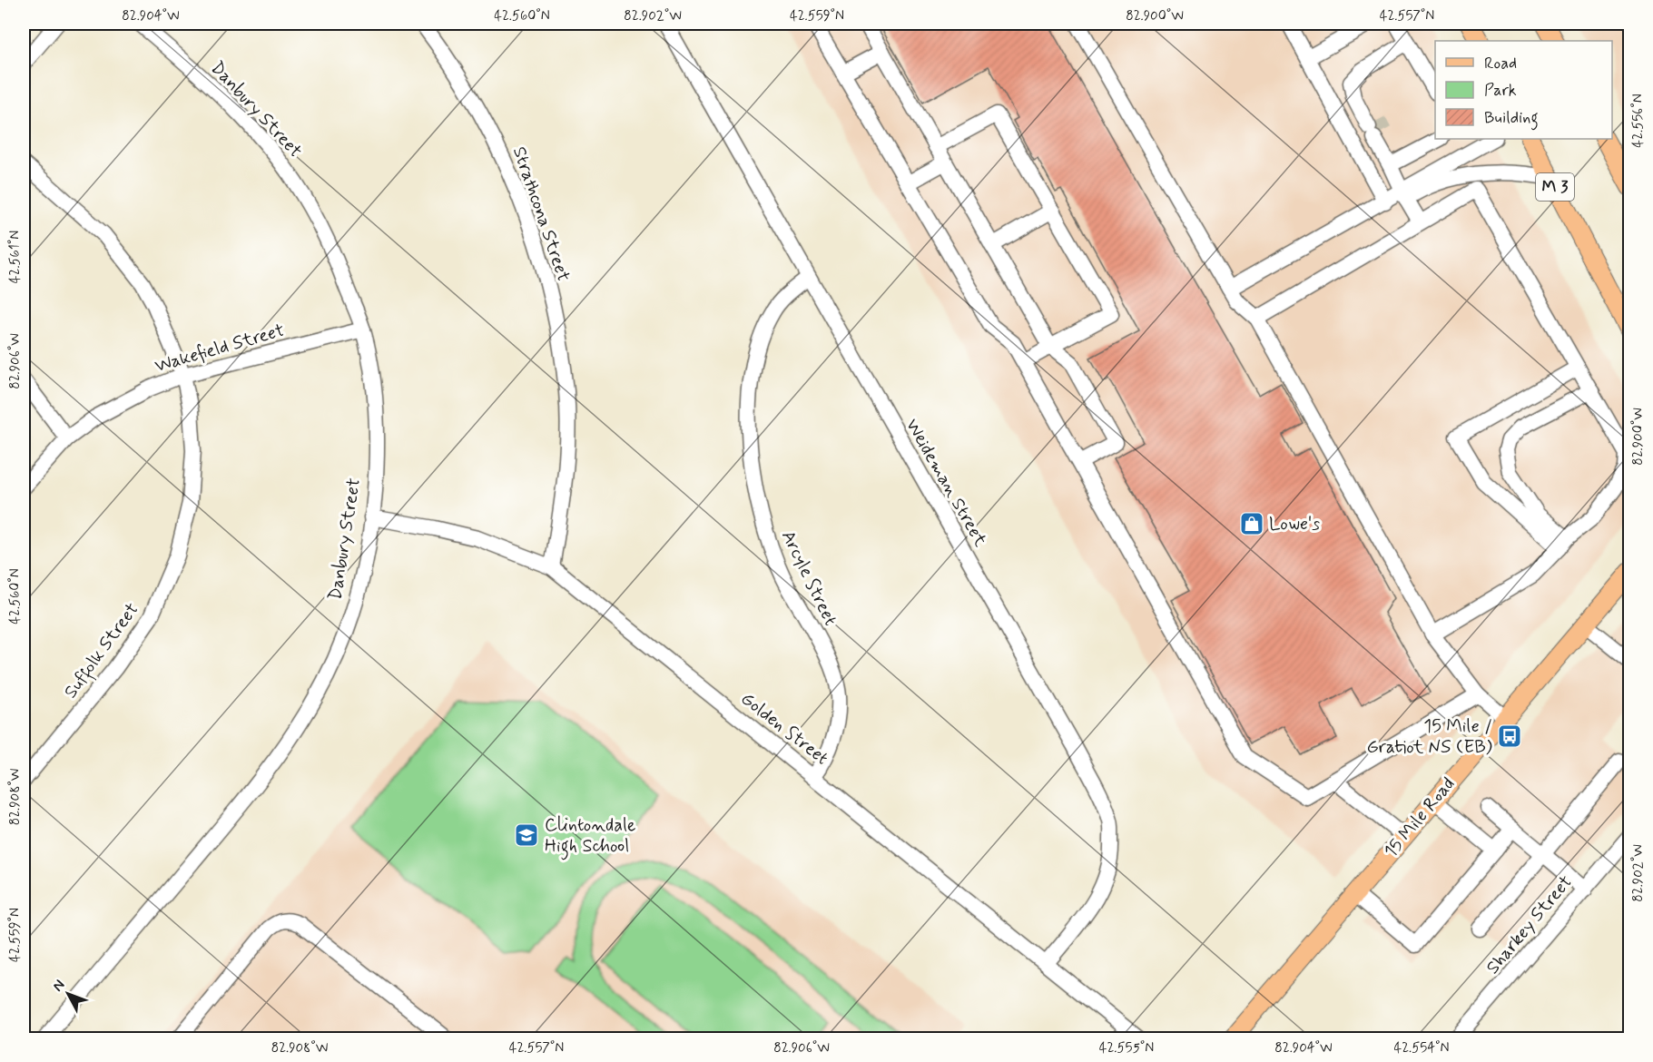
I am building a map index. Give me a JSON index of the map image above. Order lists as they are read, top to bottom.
{
  "streets": {
    "main road": ["M 3", "15 Mile Road"],
    "street": [
      "Danbury Street",
      "Strathcona Street",
      "Wakefield Street",
      "Weideman Street",
      "Arcyle Street",
      "Suffolk Street",
      "Golden Street",
      "Sharkey Street"
    ]
  },
  "crossings": [
    ["Danbury Street", "Wakefield Street"],
    ["Danbury Street", "Golden Street"],
    ["Strathcona Street", "Golden Street"],
    ["Wakefield Street", "Suffolk Street"],
    ["Weideman Street", "Arcyle Street"],
    ["Weideman Street", "Golden Street"],
    ["Arcyle Street", "Golden Street"]
  ],
  "places": {
    "shop": ["Lowe's"],
    "bus stop": ["15 Mile / Gratiot NS (EB)"],
    "school or university": ["Clintondale High School"]
  },
  "legend": ["Road", "Park", "Building"],
  "north": "top left",
  "coordinates": [
    "82.904°W",
    "42.560°N",
    "82.902°W",
    "42.559°N",
    "82.900°W",
    "42.557°N",
    "42.556°N",
    "42.561°N",
    "82.906°W",
    "82.908°W",
    "42.555°N",
    "42.554°N"
  ]
}
